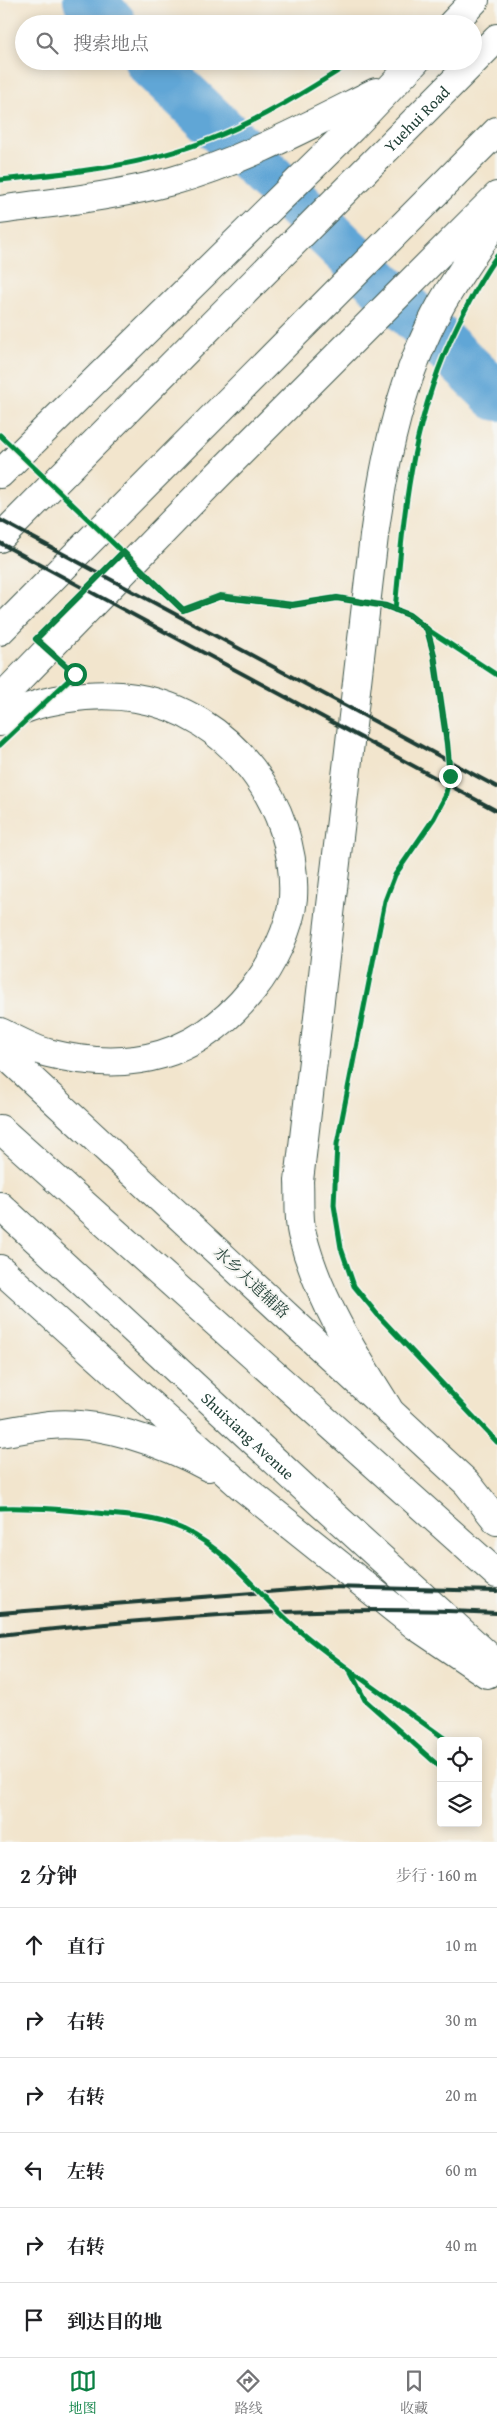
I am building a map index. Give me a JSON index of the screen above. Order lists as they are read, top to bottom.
{
  "streets": {
    "main road": ["Yuehui Road", "水乡大道辅路", "Shuixiang Avenue"]
  },
  "page": {
    "search": "搜索地点",
    "heading": ["2 分钟", "步行 · 160 m"],
    "list": [
      ["直行", "10 m"],
      ["右转", "30 m"],
      ["右转", "20 m"],
      ["左转", "60 m"],
      ["右转", "40 m"],
      "到达目的地"
    ],
    "nav": ["地图", "路线", "收藏"]
  }
}
